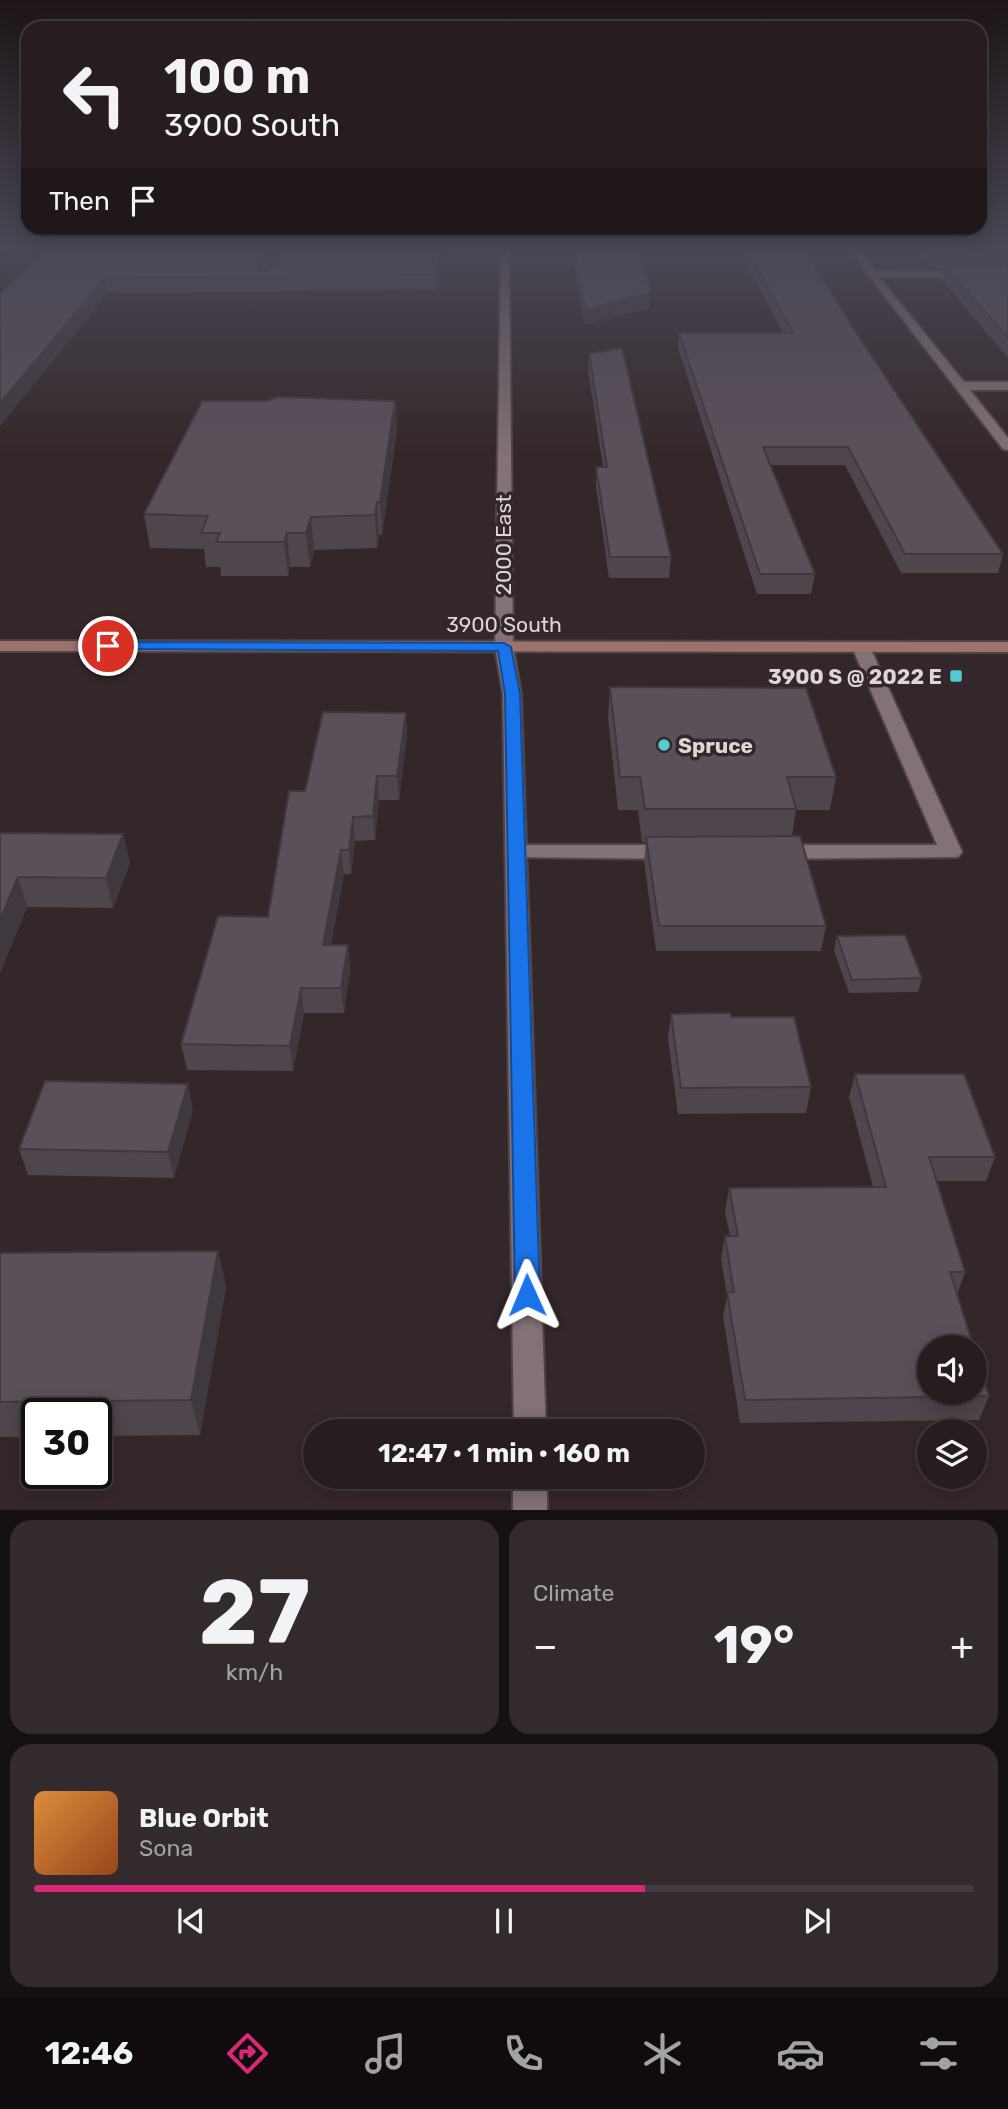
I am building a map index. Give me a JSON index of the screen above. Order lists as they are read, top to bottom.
{
  "streets": {
    "main road": ["3900 South"],
    "street": ["2000 East"]
  },
  "crossings": [
    ["2000 East", "3900 South"]
  ],
  "places": {
    "transit": ["3900 S @ 2022 E"],
    "other": ["Spruce"]
  },
  "page": {
    "turn": ["100 m", "3900 South"],
    "then": "Then",
    "limit": "30",
    "trip": "12:47 · 1 min · 160 m",
    "tile": [
      ["27", "km/h"],
      "Climate"
    ],
    "heat": ["−", "19°", "+"],
    "song": ["Blue Orbit", "Sona"],
    "tabs": "12:46"
  }
}
